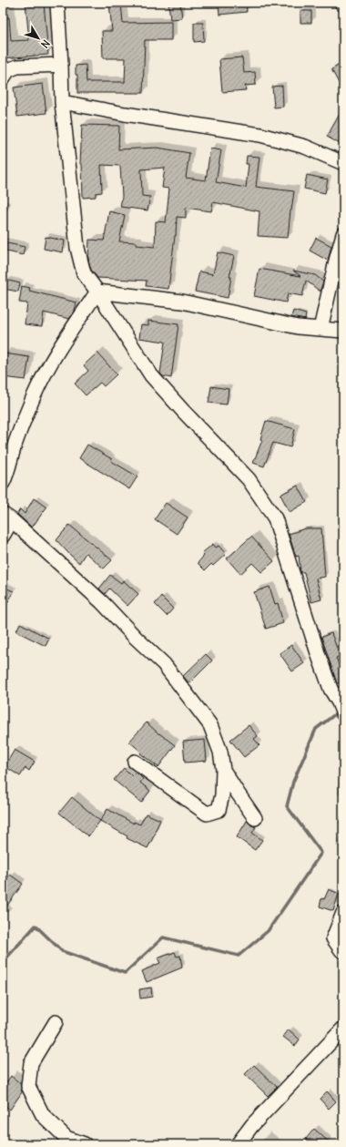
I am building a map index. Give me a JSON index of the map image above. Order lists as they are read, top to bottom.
{
  "north": "bottom right"
}
